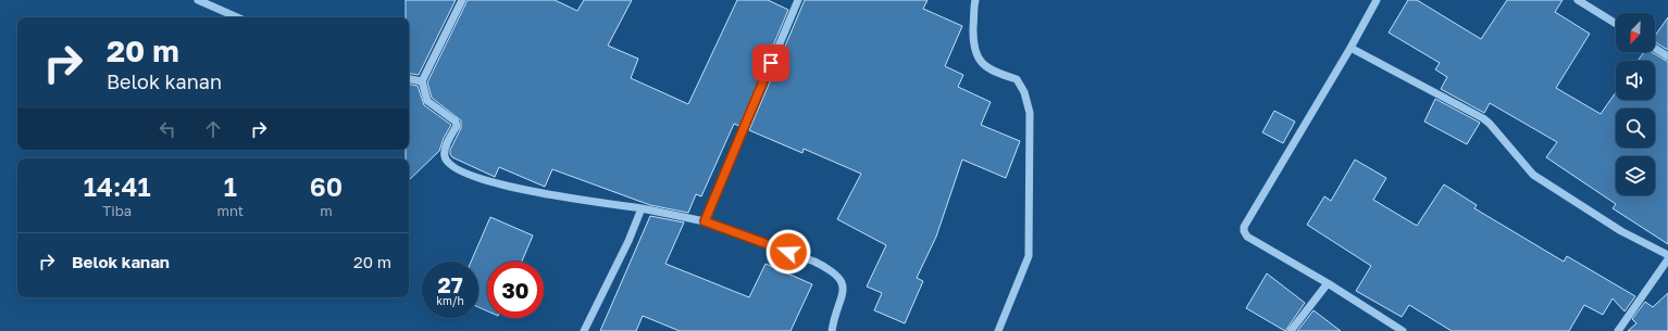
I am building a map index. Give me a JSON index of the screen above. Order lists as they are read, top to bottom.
{
  "north": "bottom left",
  "page": {
    "turn": ["20 m", "Belok kanan"],
    "eta": [
      "14:41",
      "Tiba",
      "1",
      "mnt",
      "60",
      "m"
    ],
    "list": [
      {
        "name": "Belok kanan",
        "value": "20 m"
      }
    ],
    "speed": "27 km/h",
    "limit": "30"
  }
}
